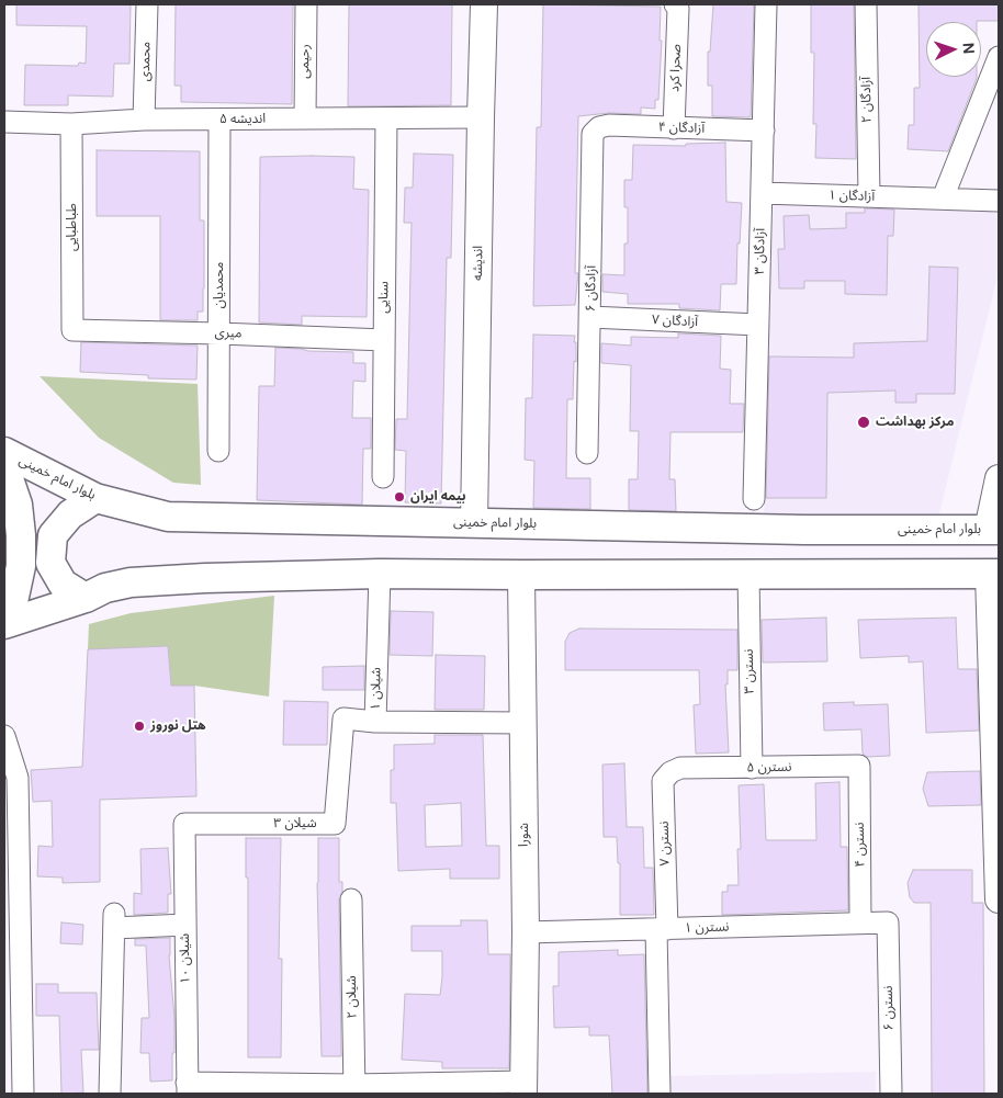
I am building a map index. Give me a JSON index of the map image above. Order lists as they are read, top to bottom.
{
  "streets": {
    "main road": ["بلوار امام خمینی"],
    "street": [
      "محمدی",
      "رحیمی",
      "صحرا کرد",
      "آزادگان ۲",
      "اندیشه ۵",
      "آزادگان ۴",
      "آزادگان ۱",
      "طباطبایی",
      "آزادگان ۳",
      "اندیشه",
      "محمدیان",
      "آزادگان ۶",
      "سنایی",
      "آزادگان ۷",
      "میری",
      "نسترن ۳",
      "شیلان ۱",
      "نسترن ۵",
      "شیلان ۳",
      "شورا",
      "نسترن ۷",
      "نسترن ۴",
      "نسترن ۱",
      "شیلان ۱۰",
      "شیلان ۲",
      "نسترن ۶"
    ]
  },
  "crossings": [
    ["محمدی", "اندیشه ۵"],
    ["رحیمی", "اندیشه ۵"],
    ["صحرا کرد", "آزادگان ۴"],
    ["آزادگان ۲", "آزادگان ۱"],
    ["اندیشه ۵", "طباطبایی"],
    ["اندیشه ۵", "اندیشه"],
    ["اندیشه ۵", "محمدیان"],
    ["اندیشه ۵", "سنایی"],
    ["آزادگان ۴", "آزادگان ۳"],
    ["آزادگان ۴", "آزادگان ۶"],
    ["آزادگان ۱", "آزادگان ۳"],
    ["طباطبایی", "میری"],
    ["آزادگان ۳", "آزادگان ۷"],
    ["اندیشه", "بلوار امام خمینی"],
    ["محمدیان", "میری"],
    ["آزادگان ۶", "آزادگان ۷"],
    ["سنایی", "میری"],
    ["نسترن ۳", "نسترن ۵"],
    ["شیلان ۱", "شیلان ۳"],
    ["شیلان ۱", "شورا"],
    ["نسترن ۵", "نسترن ۷"],
    ["نسترن ۵", "نسترن ۴"],
    ["شیلان ۳", "شیلان ۱۰"],
    ["شورا", "نسترن ۱"],
    ["نسترن ۷", "نسترن ۱"],
    ["نسترن ۴", "نسترن ۱"],
    ["نسترن ۱", "نسترن ۶"]
  ],
  "places": ["مرکز بهداشت", "بیمه ایران", "هتل نوروز"],
  "north": "right"
}
